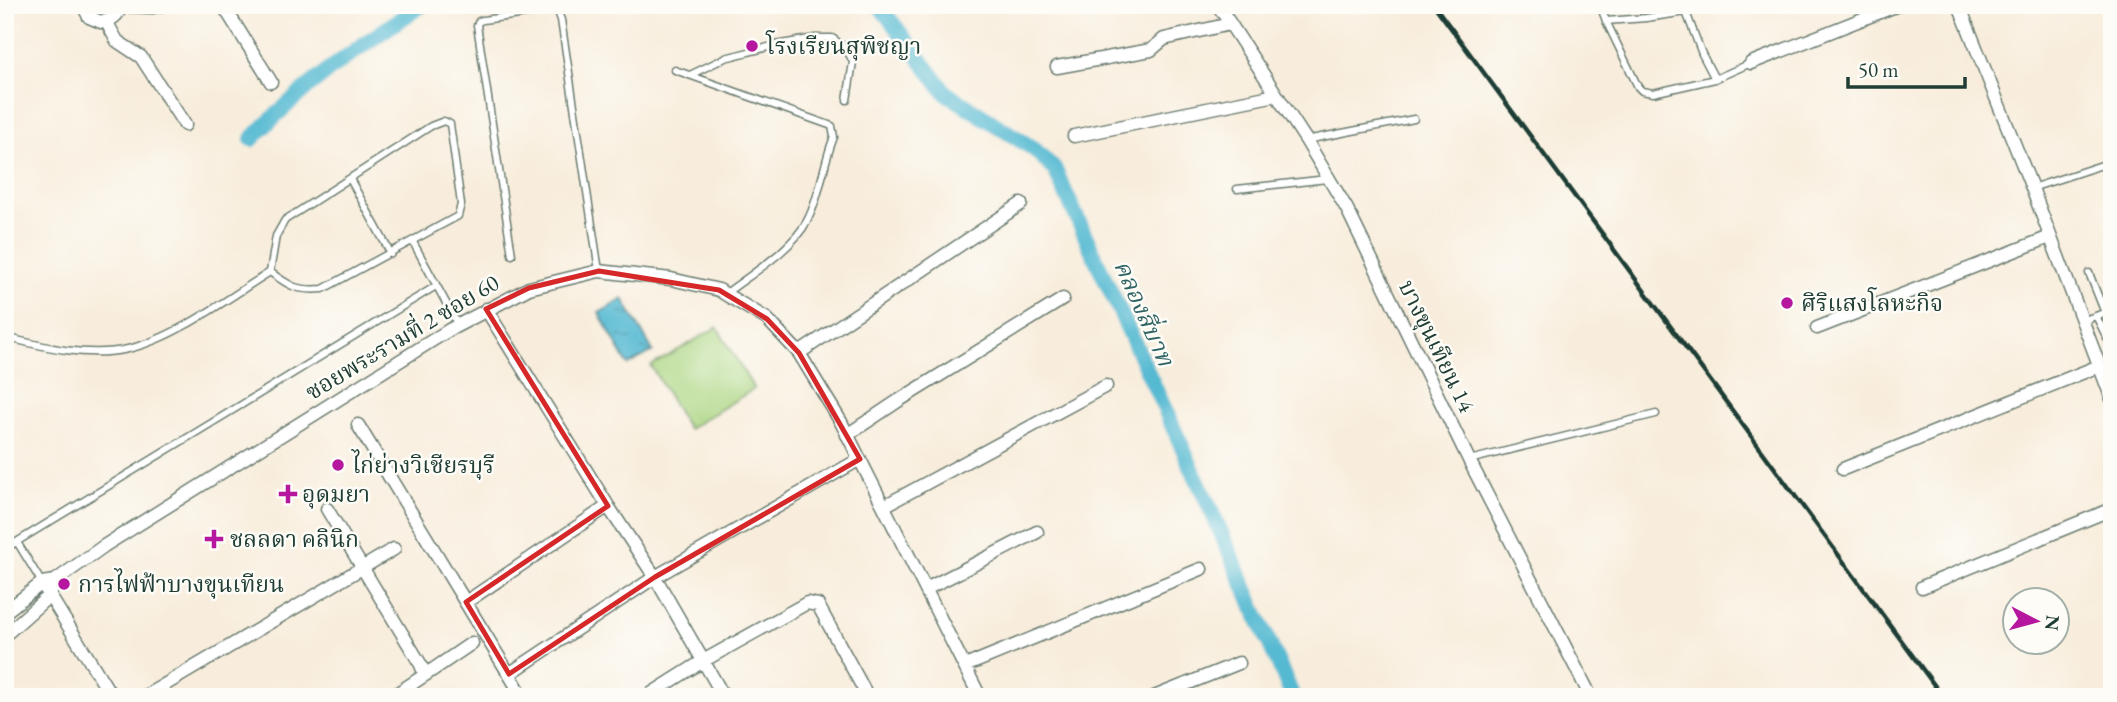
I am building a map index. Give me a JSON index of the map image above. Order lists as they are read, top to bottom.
{
  "streets": {
    "street": ["ซอยพระรามที่ 2 ซอย 60", "บางขุนเทียน 14"]
  },
  "water": ["คลองสี่บาท"],
  "places": {
    "other": [
      "โรงเรียนสุพิชญา",
      "ศิริแสงโลหะกิจ",
      "ไก่ย่างวิเชียรบุรี",
      "การไฟฟ้าบางขุนเทียน"
    ],
    "health": ["อุดมยา", "ชลลดา คลินิก"]
  },
  "scale_bar": "50 m",
  "north": "right"
}
